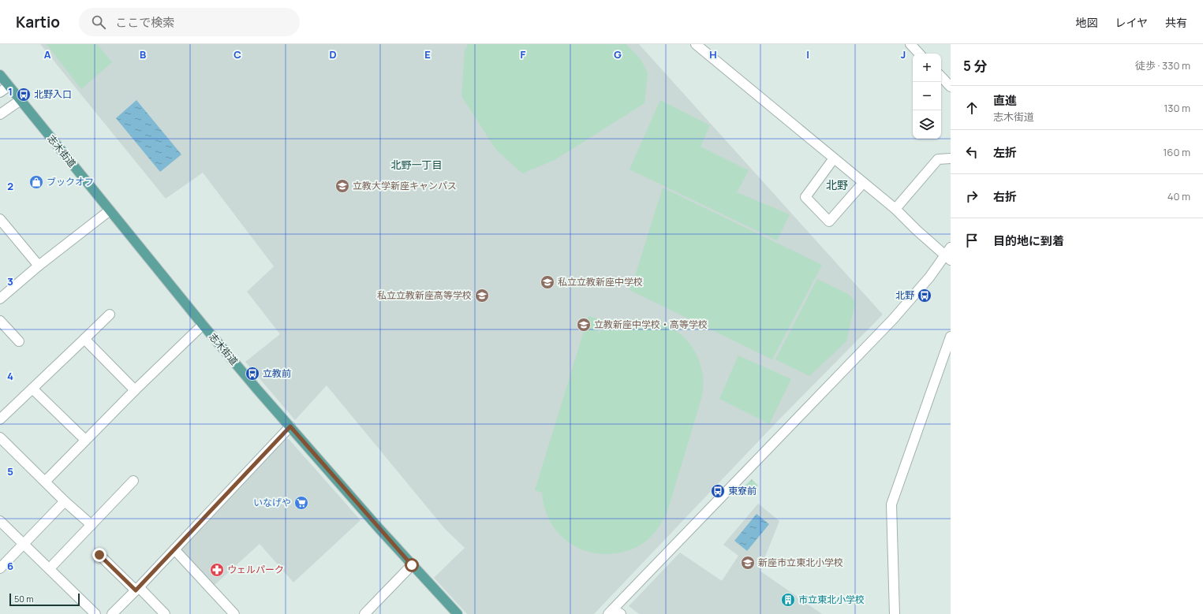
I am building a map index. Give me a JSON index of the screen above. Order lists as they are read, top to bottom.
{
  "streets": {
    "main road": ["志木街道"]
  },
  "districts": ["北野一丁目", "北野"],
  "places": {
    "bus stop": [
      "北野入口",
      "北野",
      "立教前",
      "東寮前"
    ],
    "shop": ["ブックオフ"],
    "school or university": [
      "立教大学新座キャンパス",
      "私立立教新座中学校",
      "私立立教新座高等学校",
      "立教新座中学校・高等学校",
      "新座市立東北小学校"
    ],
    "supermarket": ["いなげや"],
    "pharmacy": ["ウェルパーク"],
    "building": ["市立東北小学校"]
  },
  "scale_bar": "50 m",
  "page": {
    "header": "Kartio",
    "search": "ここで検索",
    "nav": ["地図", "レイヤ", "共有"],
    "heading": ["5 分", "徒歩 · 330 m"],
    "map_buttons": ["+", "−"],
    "list": [
      ["直進", "志木街道", "130 m"],
      ["左折", "160 m"],
      ["右折", "40 m"],
      "目的地に到着"
    ],
    "scale": "50 m"
  },
  "grid": {
    "columns": [
      "A",
      "B",
      "C",
      "D",
      "E",
      "F",
      "G",
      "H",
      "I",
      "J"
    ],
    "rows": [
      "1",
      "2",
      "3",
      "4",
      "5",
      "6"
    ]
  }
}
